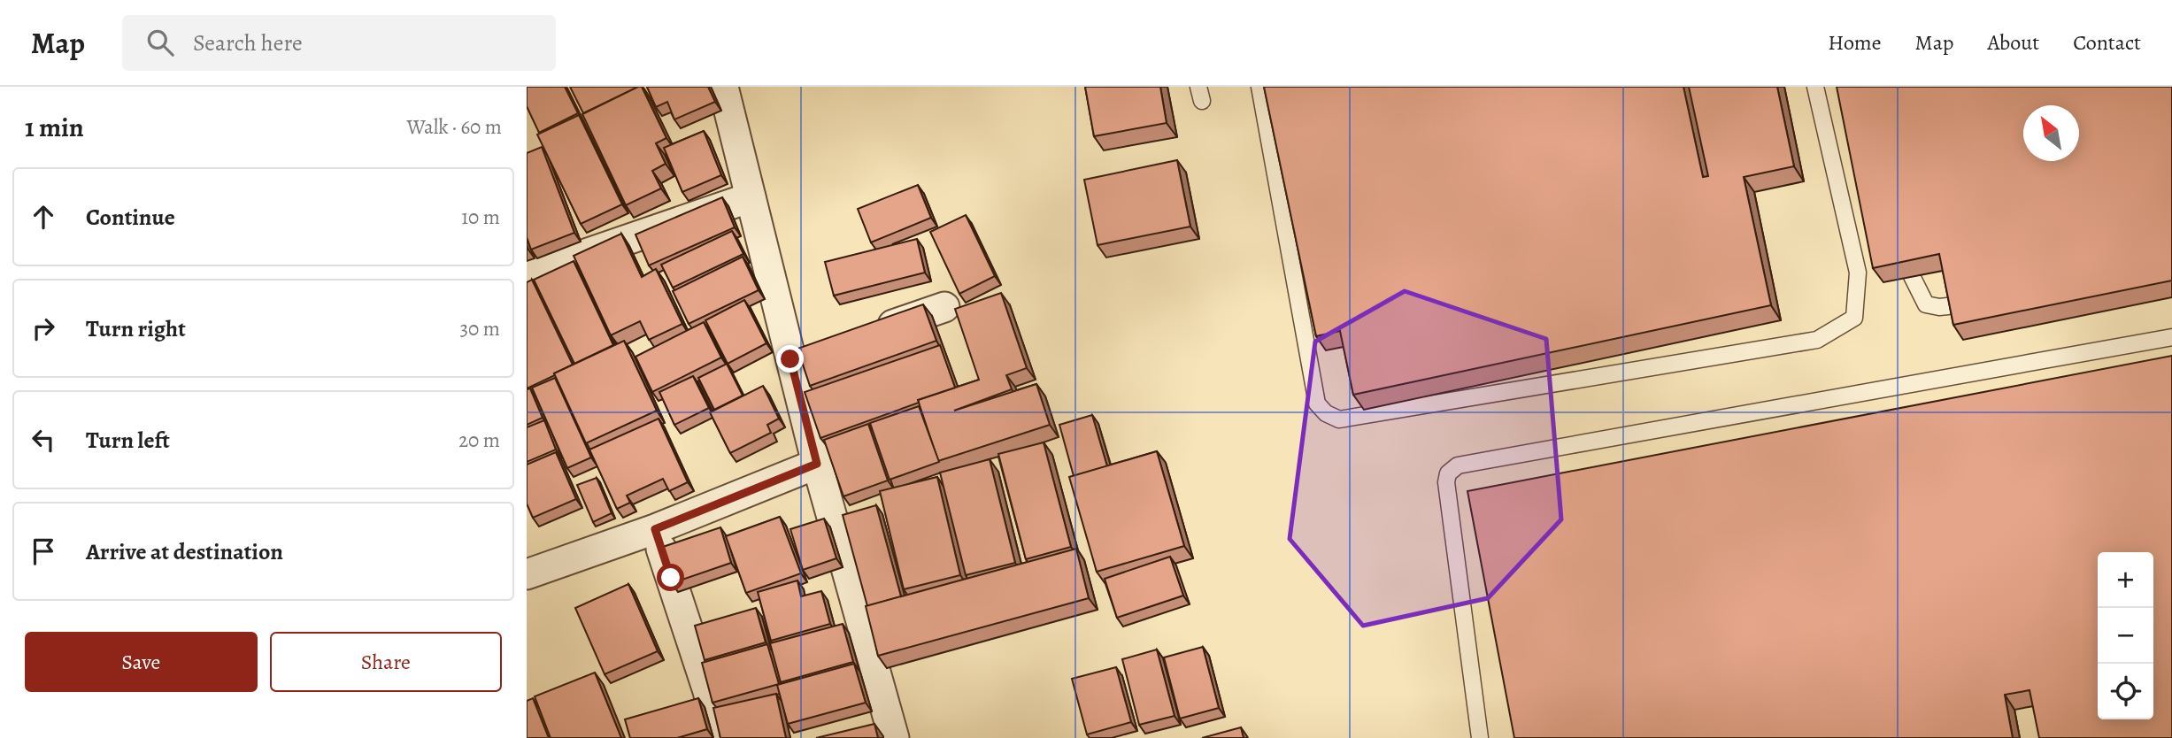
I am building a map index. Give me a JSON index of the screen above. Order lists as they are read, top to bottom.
{
  "north": "top left",
  "page": {
    "header": "Map",
    "search": "Search here",
    "nav": [
      "Home",
      "Map",
      "About",
      "Contact"
    ],
    "heading": ["1 min", "Walk · 60 m"],
    "list": [
      ["Continue", "10 m"],
      ["Turn right", "30 m"],
      ["Turn left", "20 m"],
      "Arrive at destination"
    ],
    "map_buttons": ["+", "−"],
    "buttons": ["Save", "Share"]
  }
}
